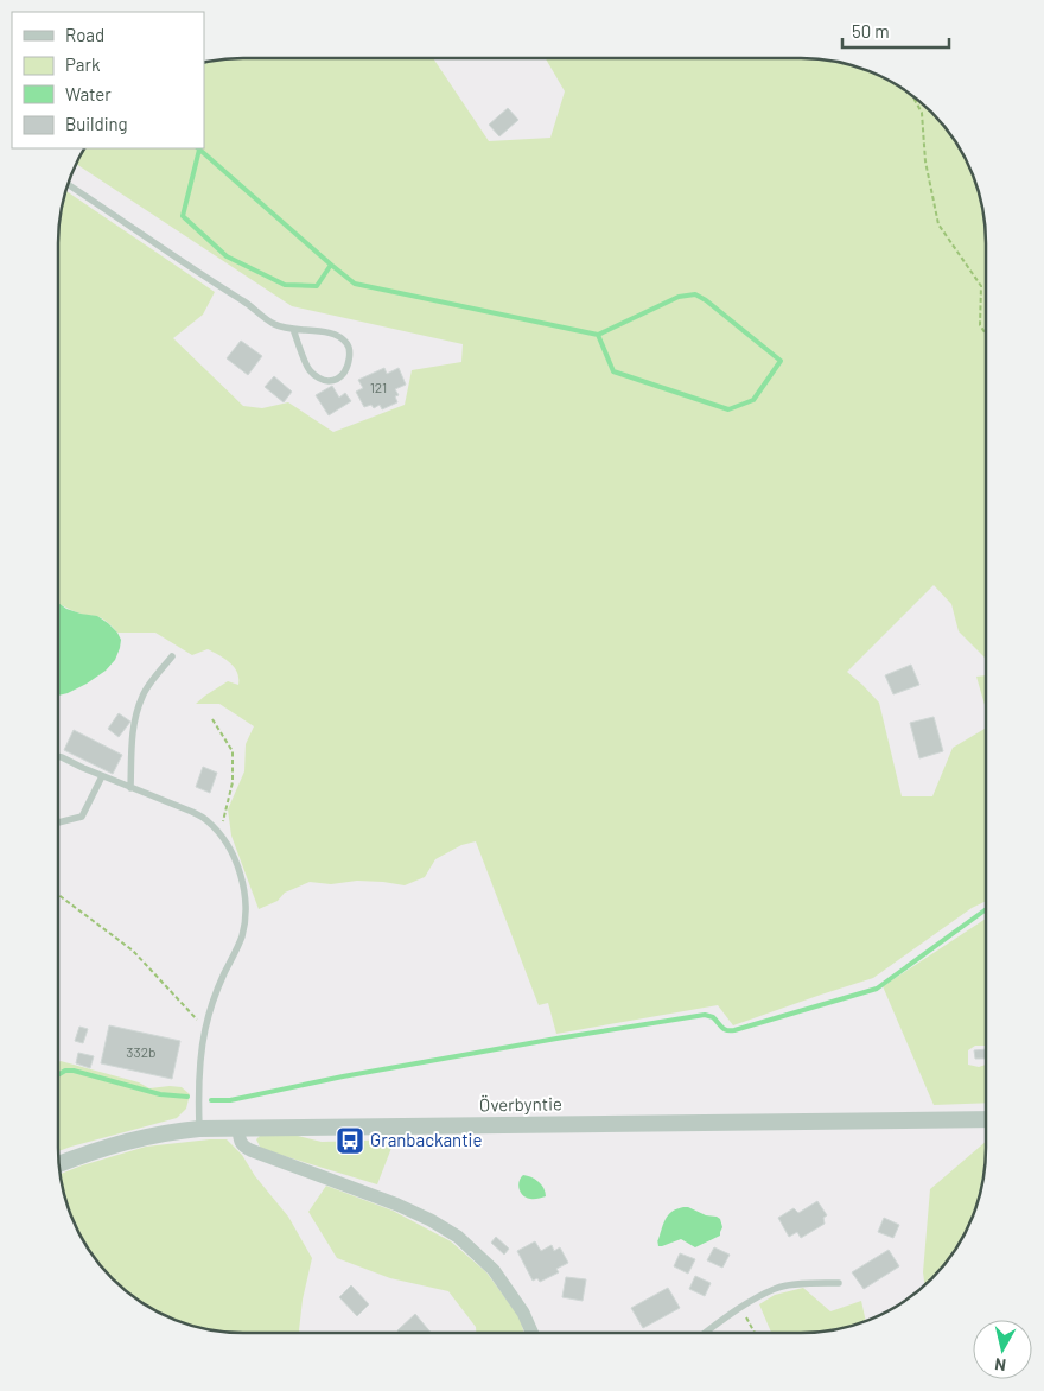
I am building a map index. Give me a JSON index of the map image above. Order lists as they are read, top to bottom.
{
  "streets": {
    "street": ["Överbyntie"]
  },
  "places": {
    "bus stop": ["Granbackantie"]
  },
  "house_numbers": ["121", "332b"],
  "legend": [
    "Road",
    "Park",
    "Water",
    "Building"
  ],
  "scale_bar": "50 m",
  "north": "bottom"
}
